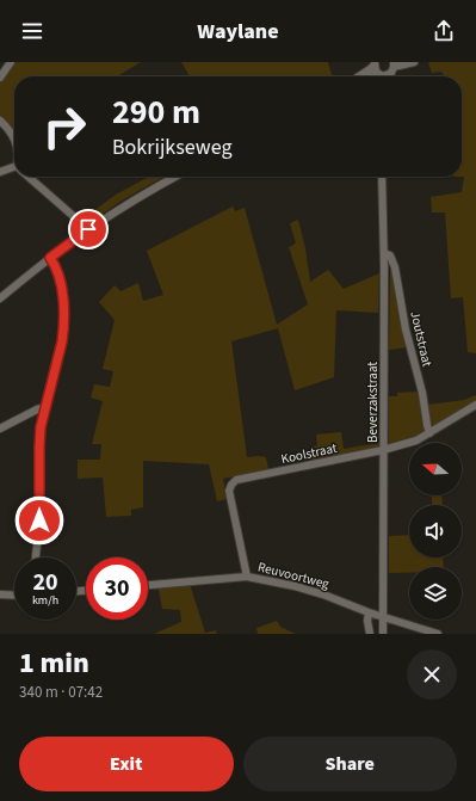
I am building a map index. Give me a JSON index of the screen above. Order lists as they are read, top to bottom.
{
  "streets": {
    "street": [
      "Joutstraat",
      "Beverzakstraat",
      "Koolstraat",
      "Reuvoortweg"
    ]
  },
  "crossings": [
    ["Joutstraat", "Beverzakstraat"],
    ["Joutstraat", "Koolstraat"],
    ["Beverzakstraat", "Koolstraat"],
    ["Beverzakstraat", "Reuvoortweg"],
    ["Koolstraat", "Reuvoortweg"]
  ],
  "north": "left",
  "page": {
    "header": "Waylane",
    "turn": ["290 m", "Bokrijkseweg"],
    "speed": "20 km/h",
    "limit": "30",
    "heading": ["1 min", "340 m · 07:42"],
    "buttons": ["Exit", "Share"]
  }
}
